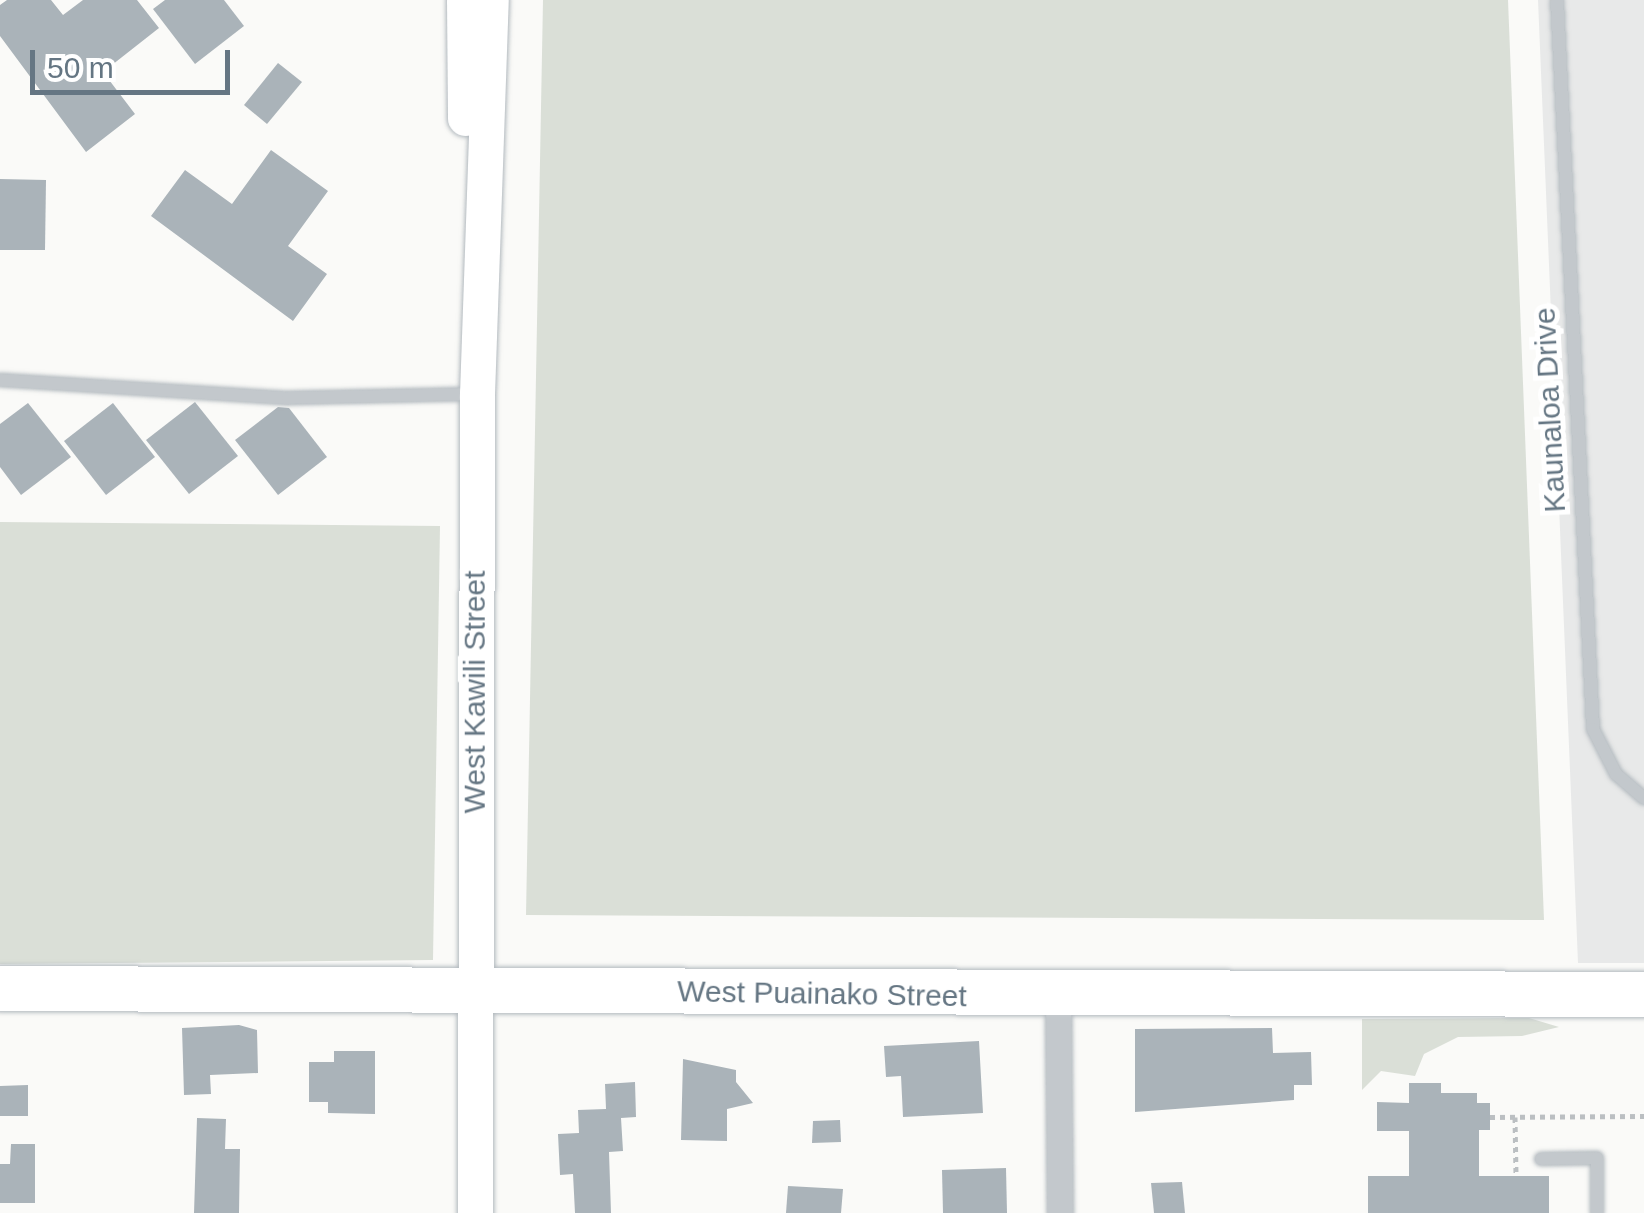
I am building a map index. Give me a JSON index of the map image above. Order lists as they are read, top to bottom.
{
  "streets": {
    "highway": ["West Puainako Street"],
    "street": ["West Kawili Street"],
    "lane": ["Kaunaloa Drive"]
  },
  "crossings": [
    ["West Kawili Street", "West Puainako Street"]
  ],
  "scale_bar": "50 m"
}
